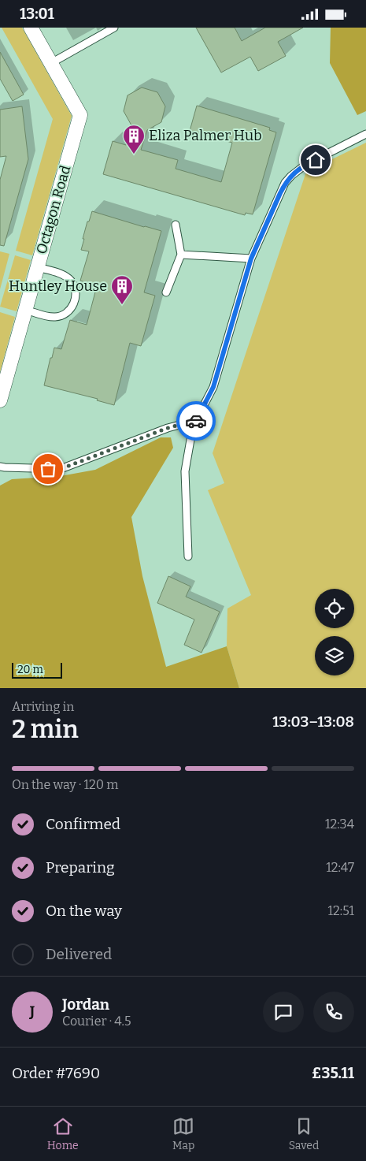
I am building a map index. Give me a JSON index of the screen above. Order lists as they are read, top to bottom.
{
  "streets": {
    "street": ["Octagon Road"]
  },
  "places": {
    "building": ["Eliza Palmer Hub", "Huntley House"]
  },
  "scale_bar": "20 m",
  "page": {
    "status": "13:01",
    "scale": "20 m",
    "heading": ["2 min", "Arriving in", "13:03–13:08"],
    "panel": [
      "Jordan",
      "Courier · 4.5",
      "Order #7690",
      "£35.11"
    ],
    "bar": "On the way · 120 m",
    "list": [
      ["Confirmed", "12:34"],
      ["Preparing", "12:47"],
      ["On the way", "12:51"],
      "Delivered"
    ],
    "round": "J",
    "tabs": ["Home", "Map", "Saved"]
  }
}
